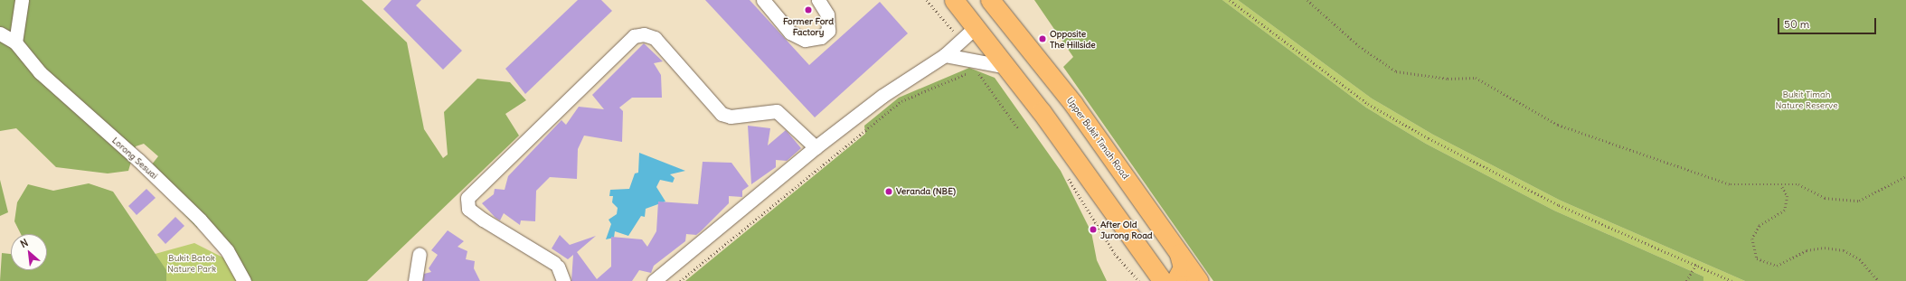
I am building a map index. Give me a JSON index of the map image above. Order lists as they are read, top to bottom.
{
  "streets": {
    "highway": ["Upper Bukit Timah Road"],
    "street": ["Lorong Sesuai"]
  },
  "parks": ["Bukit Timah Nature Reserve", "Bukit Batok Nature Park"],
  "places": [
    "Former Ford Factory",
    "Opposite The Hillside",
    "Veranda (NBE)",
    "After Old Jurong Road"
  ],
  "scale_bar": "50 m",
  "north": "top left"
}
